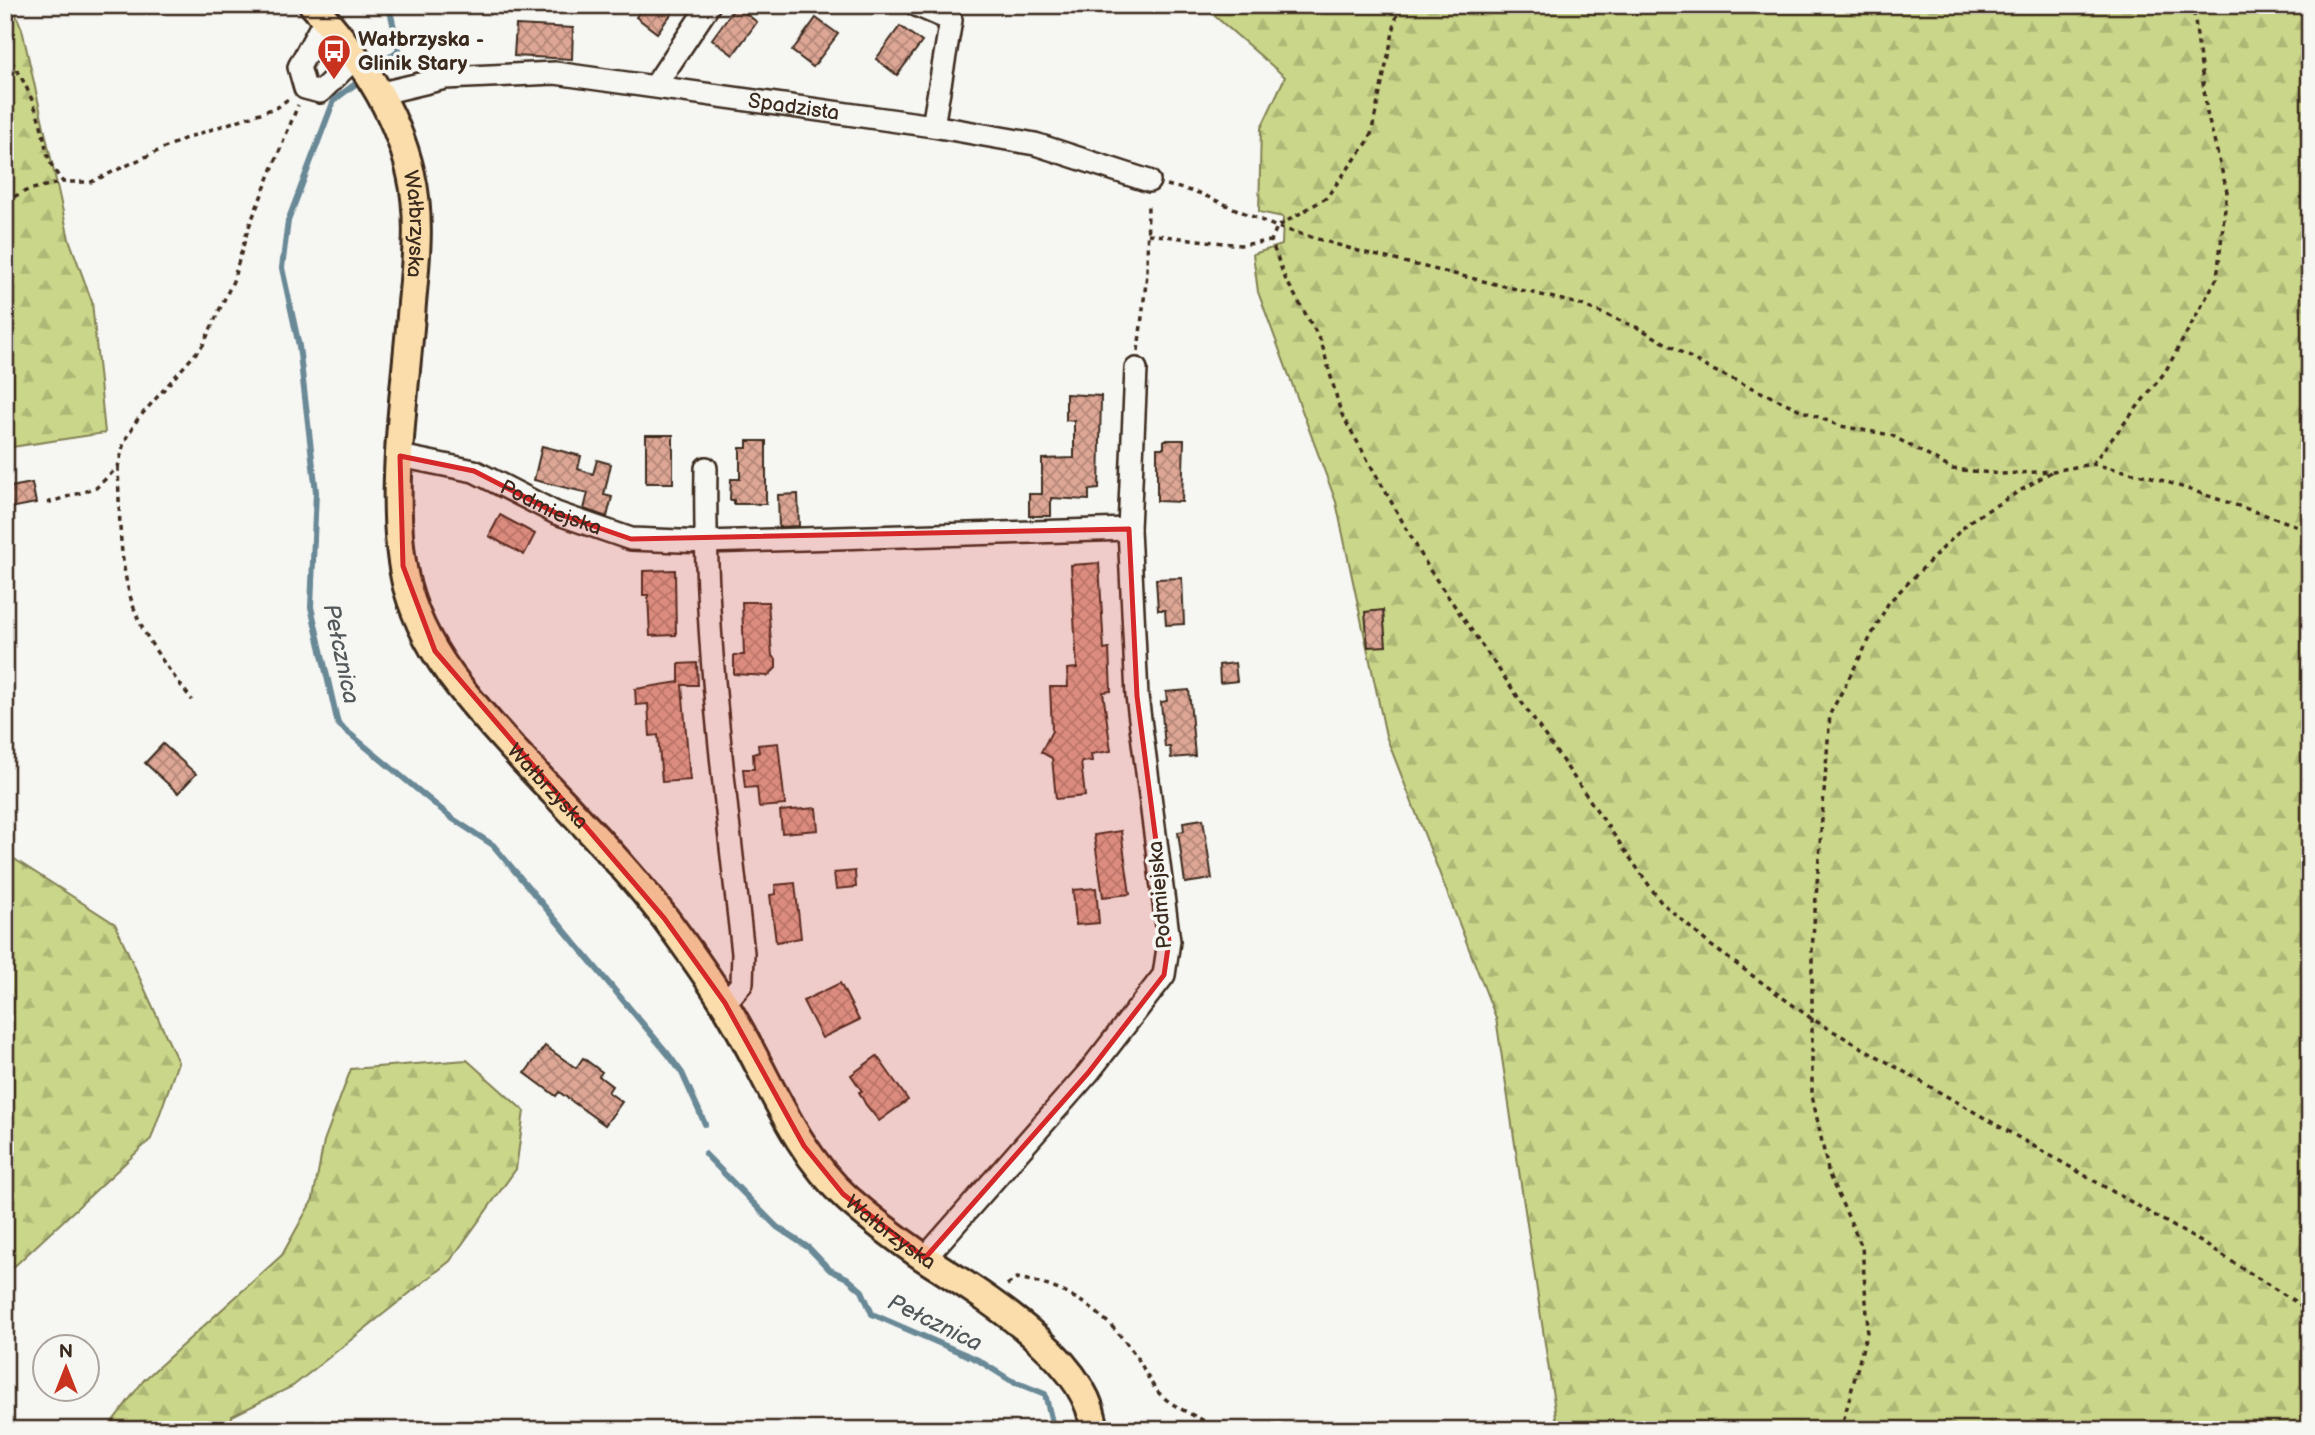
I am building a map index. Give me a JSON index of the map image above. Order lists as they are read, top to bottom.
{
  "streets": {
    "main road": ["Wałbrzyska"],
    "street": ["Spadzista", "Podmiejska"]
  },
  "crossings": [
    ["Spadzista", "Wałbrzyska"],
    ["Wałbrzyska", "Podmiejska"]
  ],
  "water": ["Pełcznica"],
  "places": {
    "bus stop": ["Wałbrzyska - Glinik Stary"]
  },
  "north": "top"
}
